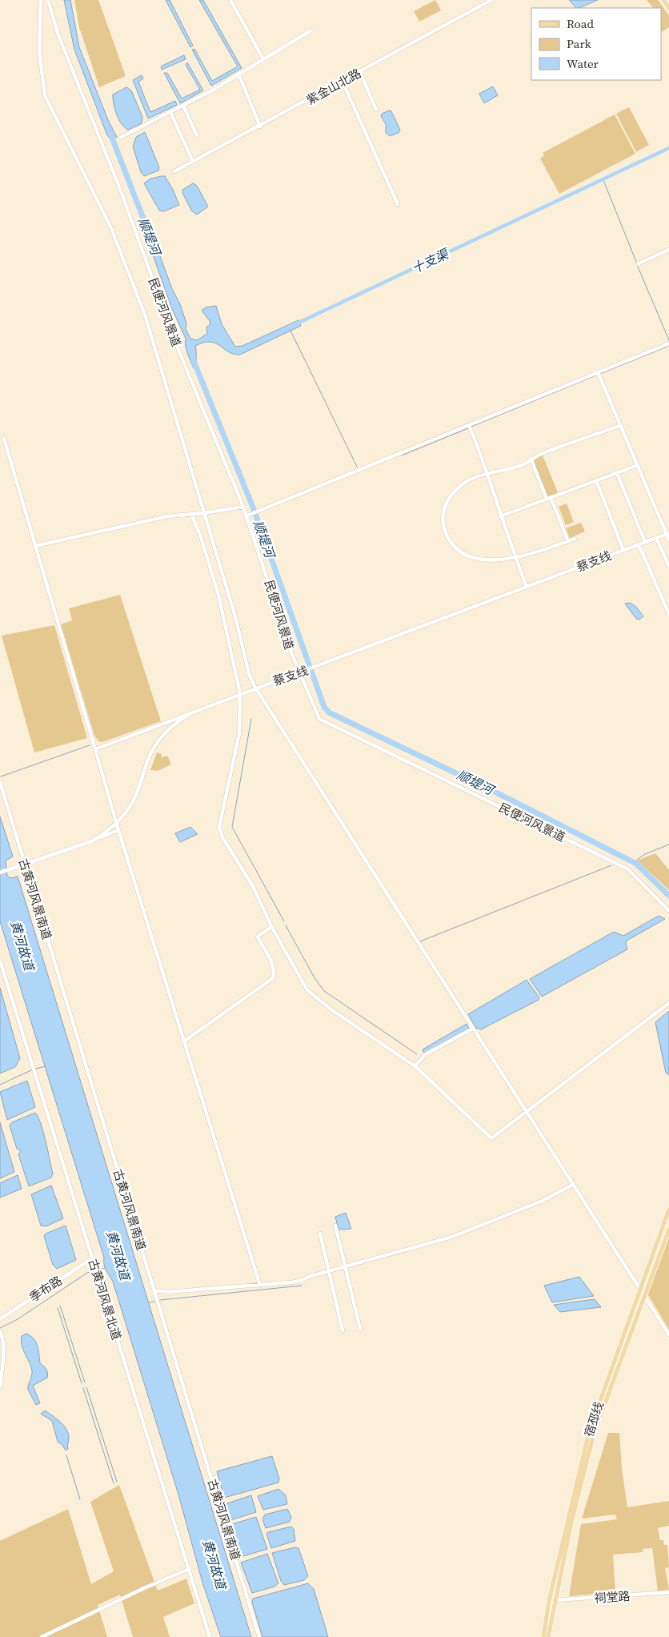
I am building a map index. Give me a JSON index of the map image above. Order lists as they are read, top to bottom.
{
  "streets": {
    "main road": ["宿邳线"],
    "street": [
      "紫金山北路",
      "民便河风景道",
      "蔡支线",
      "古黄河风景南道",
      "季布路",
      "古黄河风景北道",
      "祠堂路"
    ]
  },
  "crossings": [
    ["民便河风景道", "蔡支线"],
    ["季布路", "古黄河风景北道"],
    ["宿邳线", "祠堂路"]
  ],
  "water": ["顺堤河", "十支渠", "黄河故道"],
  "legend": ["Road", "Park", "Water"]
}
